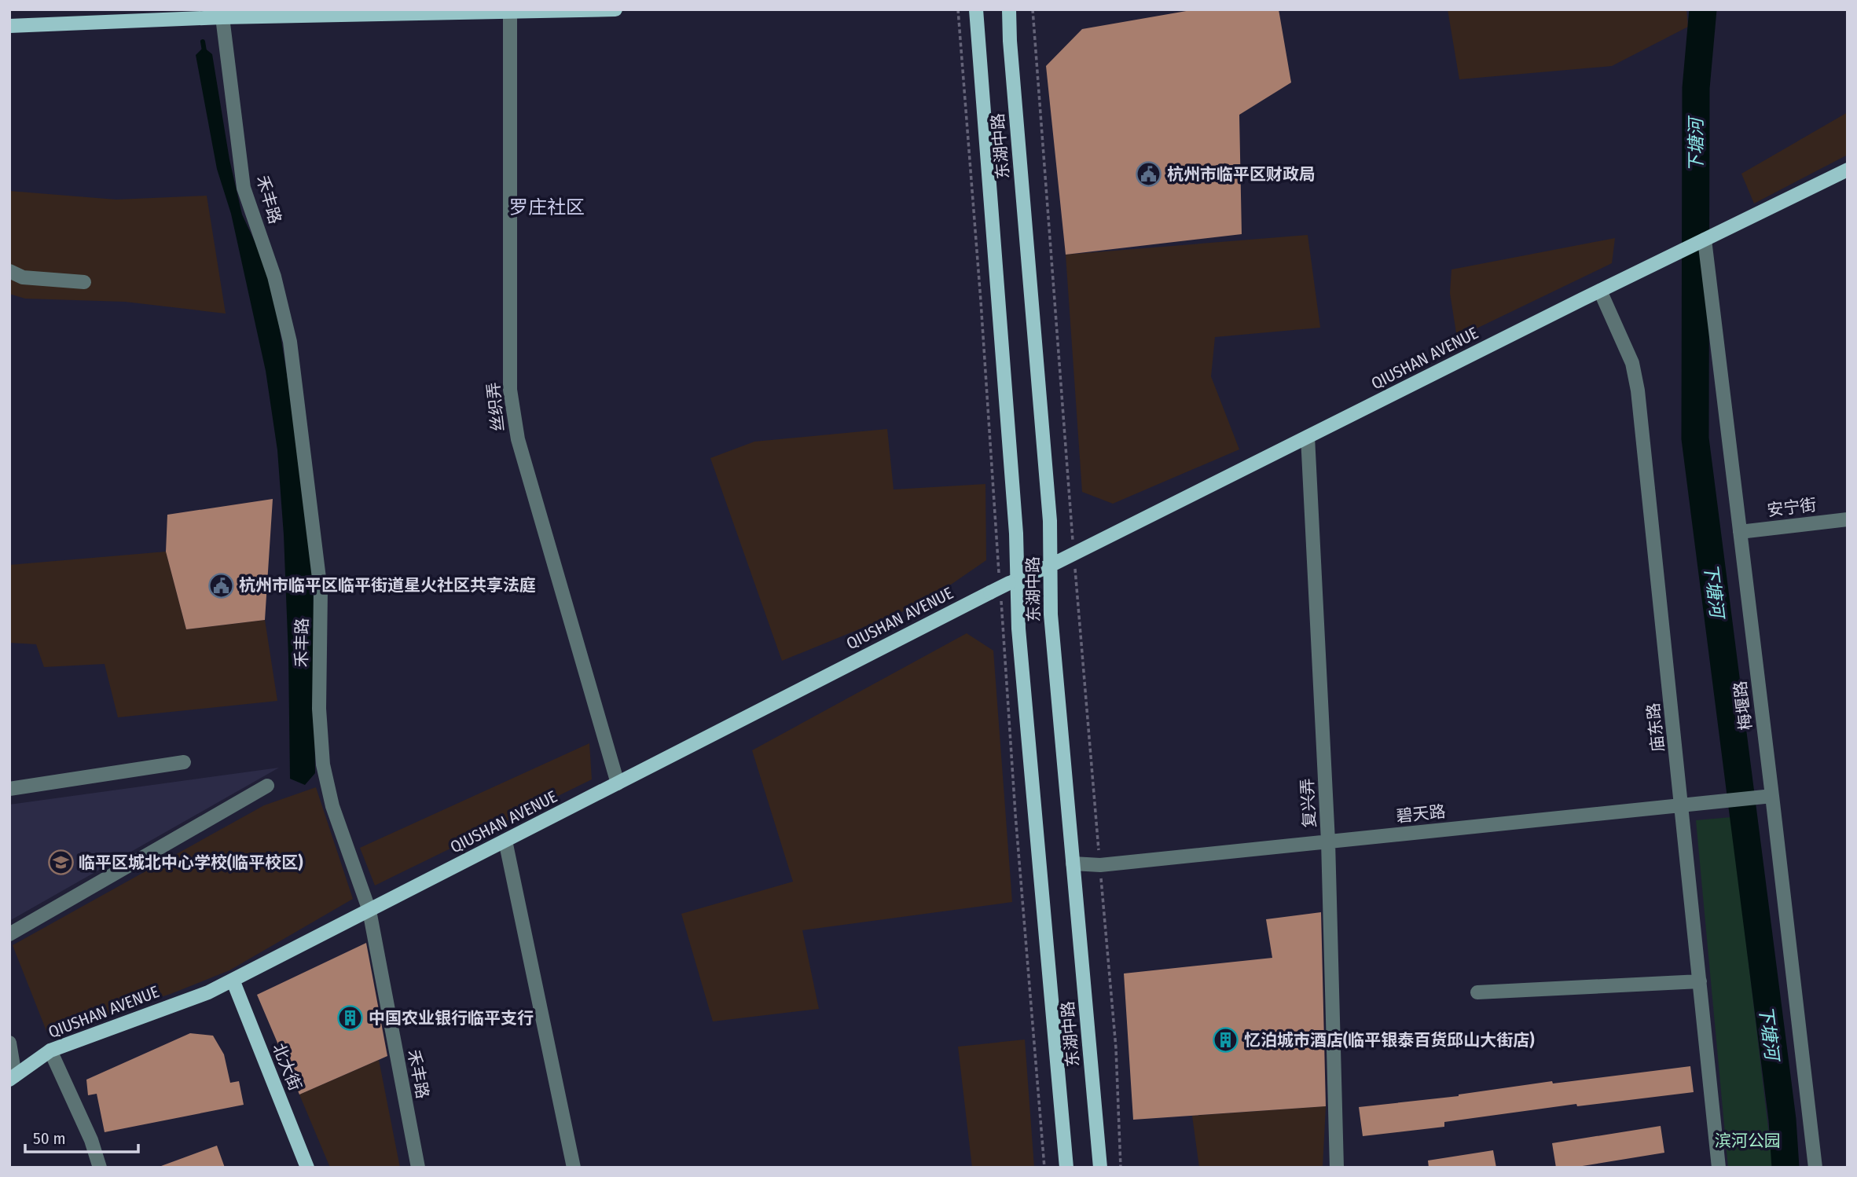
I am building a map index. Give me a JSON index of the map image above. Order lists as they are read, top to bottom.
{
  "streets": {
    "main road": ["东湖中路", "QIUSHAN AVENUE", "北大街"],
    "street": [
      "禾丰路",
      "丝织弄",
      "安宁街",
      "梅堰路",
      "庙东路",
      "复兴弄",
      "碧天路"
    ]
  },
  "crossings": [
    ["东湖中路", "QIUSHAN AVENUE"],
    ["东湖中路", "碧天路"],
    ["禾丰路", "QIUSHAN AVENUE"],
    ["QIUSHAN AVENUE", "丝织弄"],
    ["QIUSHAN AVENUE", "梅堰路"],
    ["QIUSHAN AVENUE", "庙东路"],
    ["QIUSHAN AVENUE", "复兴弄"],
    ["QIUSHAN AVENUE", "北大街"],
    ["安宁街", "梅堰路"],
    ["梅堰路", "碧天路"],
    ["庙东路", "碧天路"],
    ["复兴弄", "碧天路"]
  ],
  "districts": ["罗庄社区"],
  "water": ["下塘河"],
  "parks": ["滨河公园"],
  "places": {
    "public building": ["杭州市临平区财政局", "杭州市临平区临平街道星火社区共享法庭"],
    "school or university": ["临平区城北中心学校(临平校区)"],
    "building": ["中国农业银行临平支行", "忆泊城市酒店(临平银泰百货邱山大街店)"]
  },
  "scale_bar": "50 m"
}
